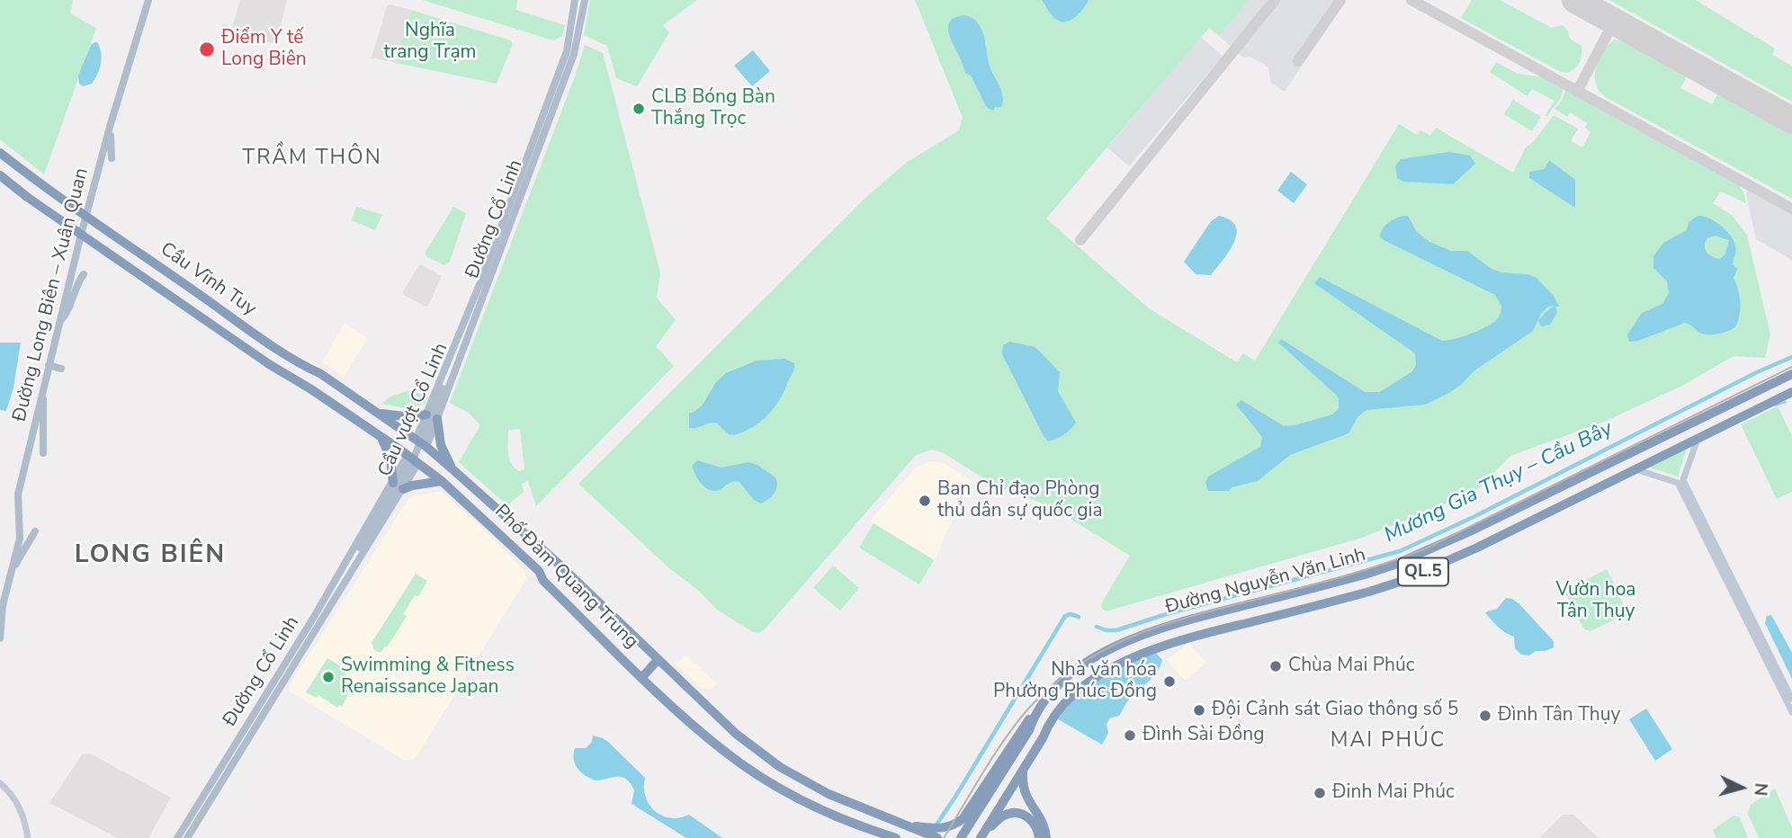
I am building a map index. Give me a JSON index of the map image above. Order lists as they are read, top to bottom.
{
  "streets": {
    "highway": [
      "Cầu Vĩnh Tuy",
      "QL.5",
      "Phố Đàm Quang Trung",
      "Đường Nguyễn Văn Linh"
    ],
    "main road": ["Đường Cổ Linh", "Đường Long Biên – Xuân Quan", "Cầu vượt Cổ Linh"]
  },
  "crossings": [
    ["Đường Cổ Linh", "Cầu vượt Cổ Linh"],
    ["Đường Cổ Linh", "Phố Đàm Quang Trung"],
    ["Cầu Vĩnh Tuy", "Phố Đàm Quang Trung"]
  ],
  "districts": ["TRẦM THÔN", "LONG BIÊN", "MAI PHÚC"],
  "water": ["Mương Gia Thụy – Cầu Bây"],
  "parks": ["Nghĩa trang Trạm", "Vườn hoa Tân Thụy"],
  "places": [
    "Điểm Y tế Long Biên",
    "CLB Bóng Bàn Thắng Trọc",
    "Ban Chỉ đạo Phòng thủ dân sự quốc gia",
    "Chùa Mai Phúc",
    "Swimming & Fitness Renaissance Japan",
    "Nhà văn hóa Phường Phúc Đồng",
    "Đội Cảnh sát Giao thông số 5",
    "Đình Tân Thụy",
    "Đình Sài Đồng",
    "Đinh Mai Phúc"
  ],
  "north": "right"
}
